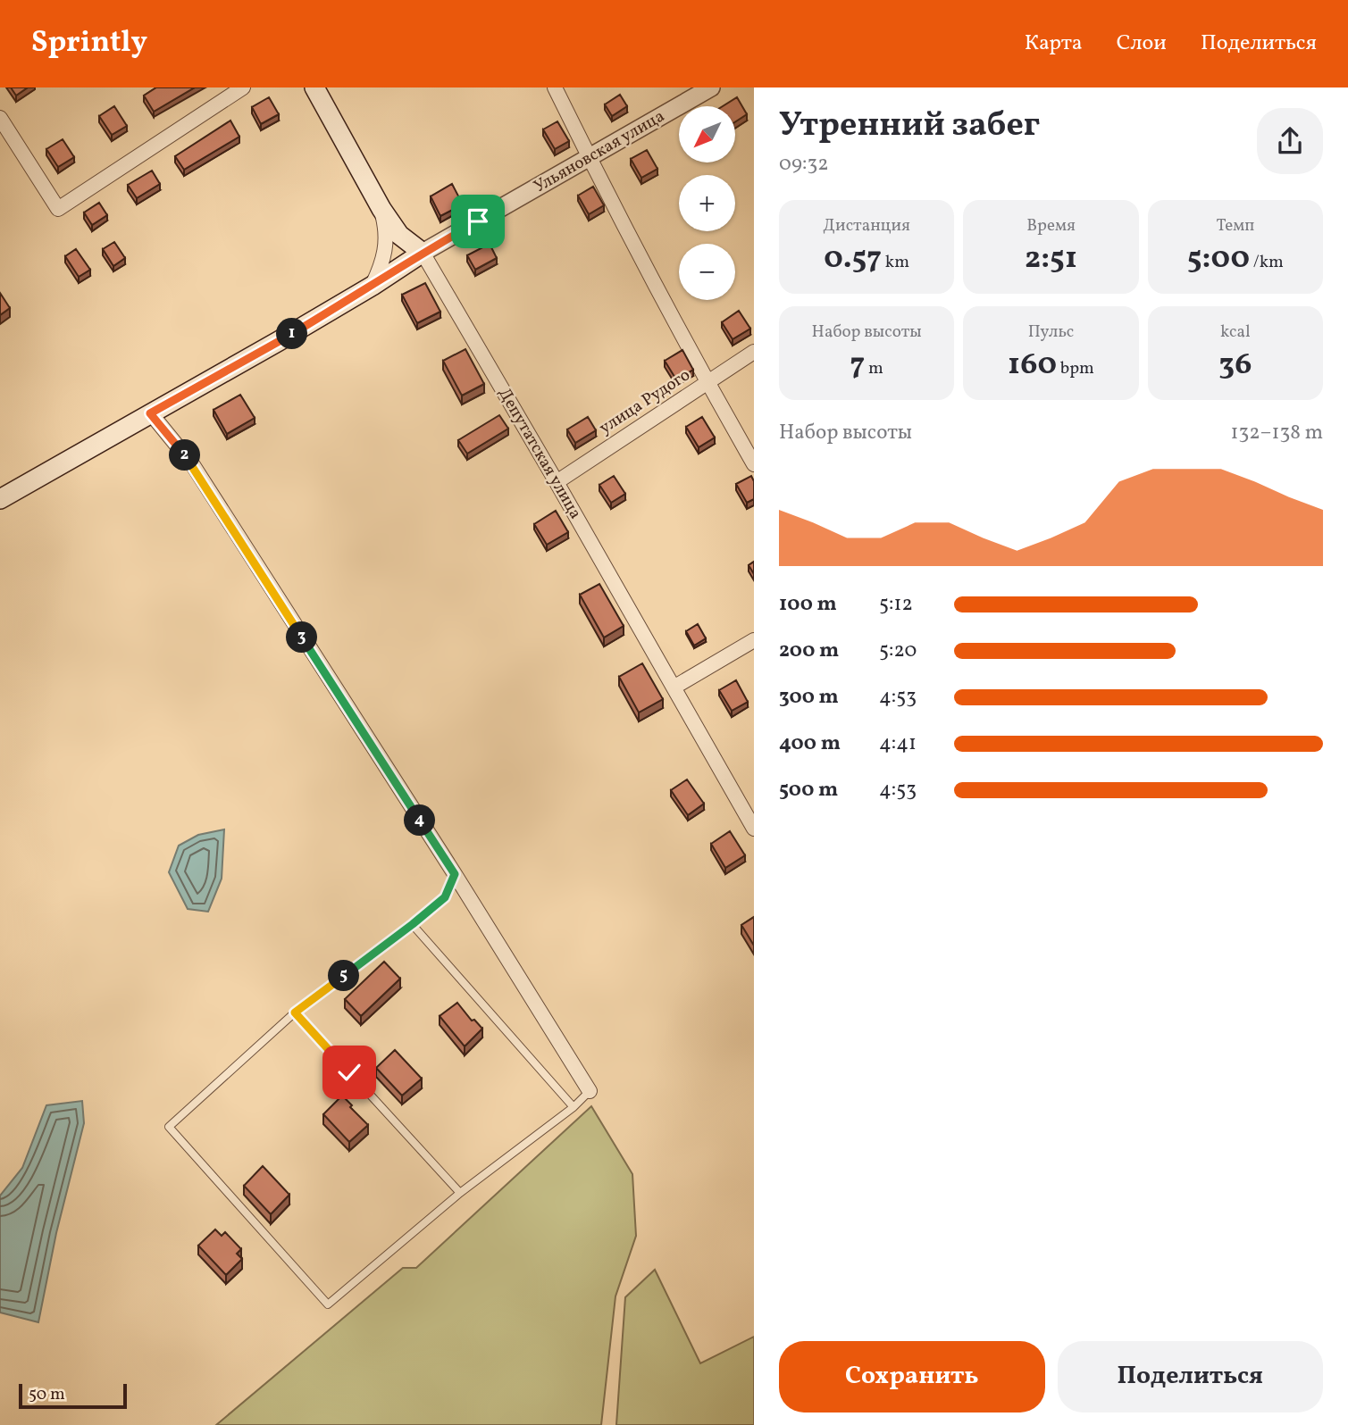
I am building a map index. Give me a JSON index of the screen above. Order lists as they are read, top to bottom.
{
  "streets": {
    "main road": ["Депутатская улица"],
    "street": ["Ульяновская улица", "улица Рудого"]
  },
  "crossings": [
    ["Ульяновская улица", "Депутатская улица"],
    ["улица Рудого", "Депутатская улица"]
  ],
  "scale_bar": "50 m",
  "north": "bottom left",
  "page": {
    "header": "Sprintly",
    "nav": ["Карта", "Слои", "Поделиться"],
    "heading": ["Утренний забег", "09:32"],
    "map_buttons": ["+", "−"],
    "stats": [
      ["Дистанция", "0.57 km"],
      ["Время", "2:51"],
      ["Темп", "5:00 /km"],
      ["Набор высоты", "7 m"],
      ["Пульс", "160 bpm"],
      ["kcal", "36"]
    ],
    "pins": [
      "1",
      "2",
      "3",
      "4",
      "5"
    ],
    "chart": ["Набор высоты", "132–138 m"],
    "list": [
      {
        "name": "100 m",
        "note": "5:12"
      },
      {
        "name": "200 m",
        "note": "5:20"
      },
      {
        "name": "300 m",
        "note": "4:53"
      },
      {
        "name": "400 m",
        "note": "4:41"
      },
      {
        "name": "500 m",
        "note": "4:53"
      }
    ],
    "buttons": ["Сохранить", "Поделиться"],
    "scale": "50 m"
  }
}
